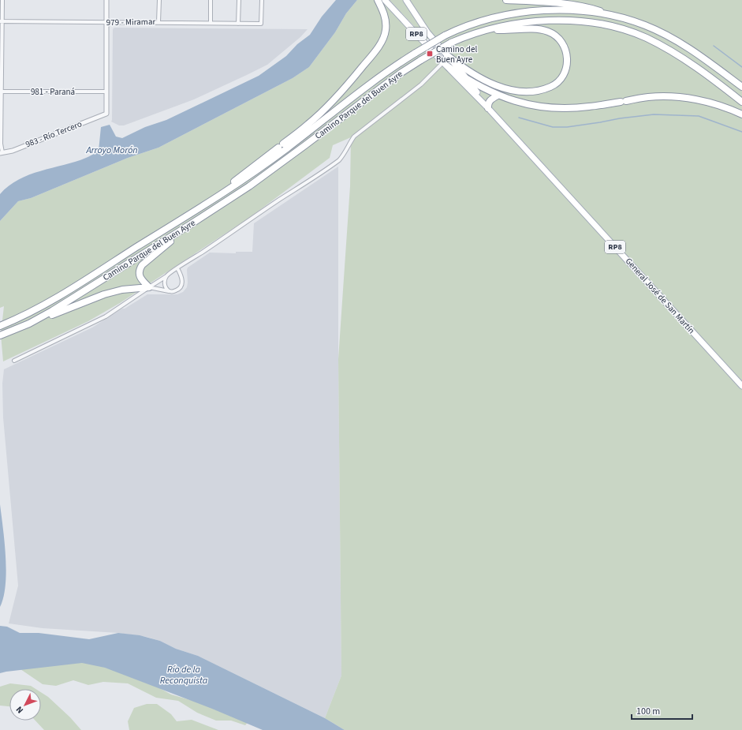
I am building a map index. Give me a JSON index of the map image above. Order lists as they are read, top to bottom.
{
  "streets": {
    "highway": ["Camino Parque del Buen Ayre"],
    "main road": ["RP8", "General José de San Martín"],
    "street": ["979 - Miramar", "981 - Paraná", "983 - Río Tercero"]
  },
  "crossings": [
    ["981 - Paraná", "983 - Río Tercero"]
  ],
  "water": ["Arroyo Morón", "Río de la Reconquista"],
  "places": {
    "transit": ["Camino del Buen Ayre"]
  },
  "scale_bar": "100 m",
  "north": "bottom left"
}
